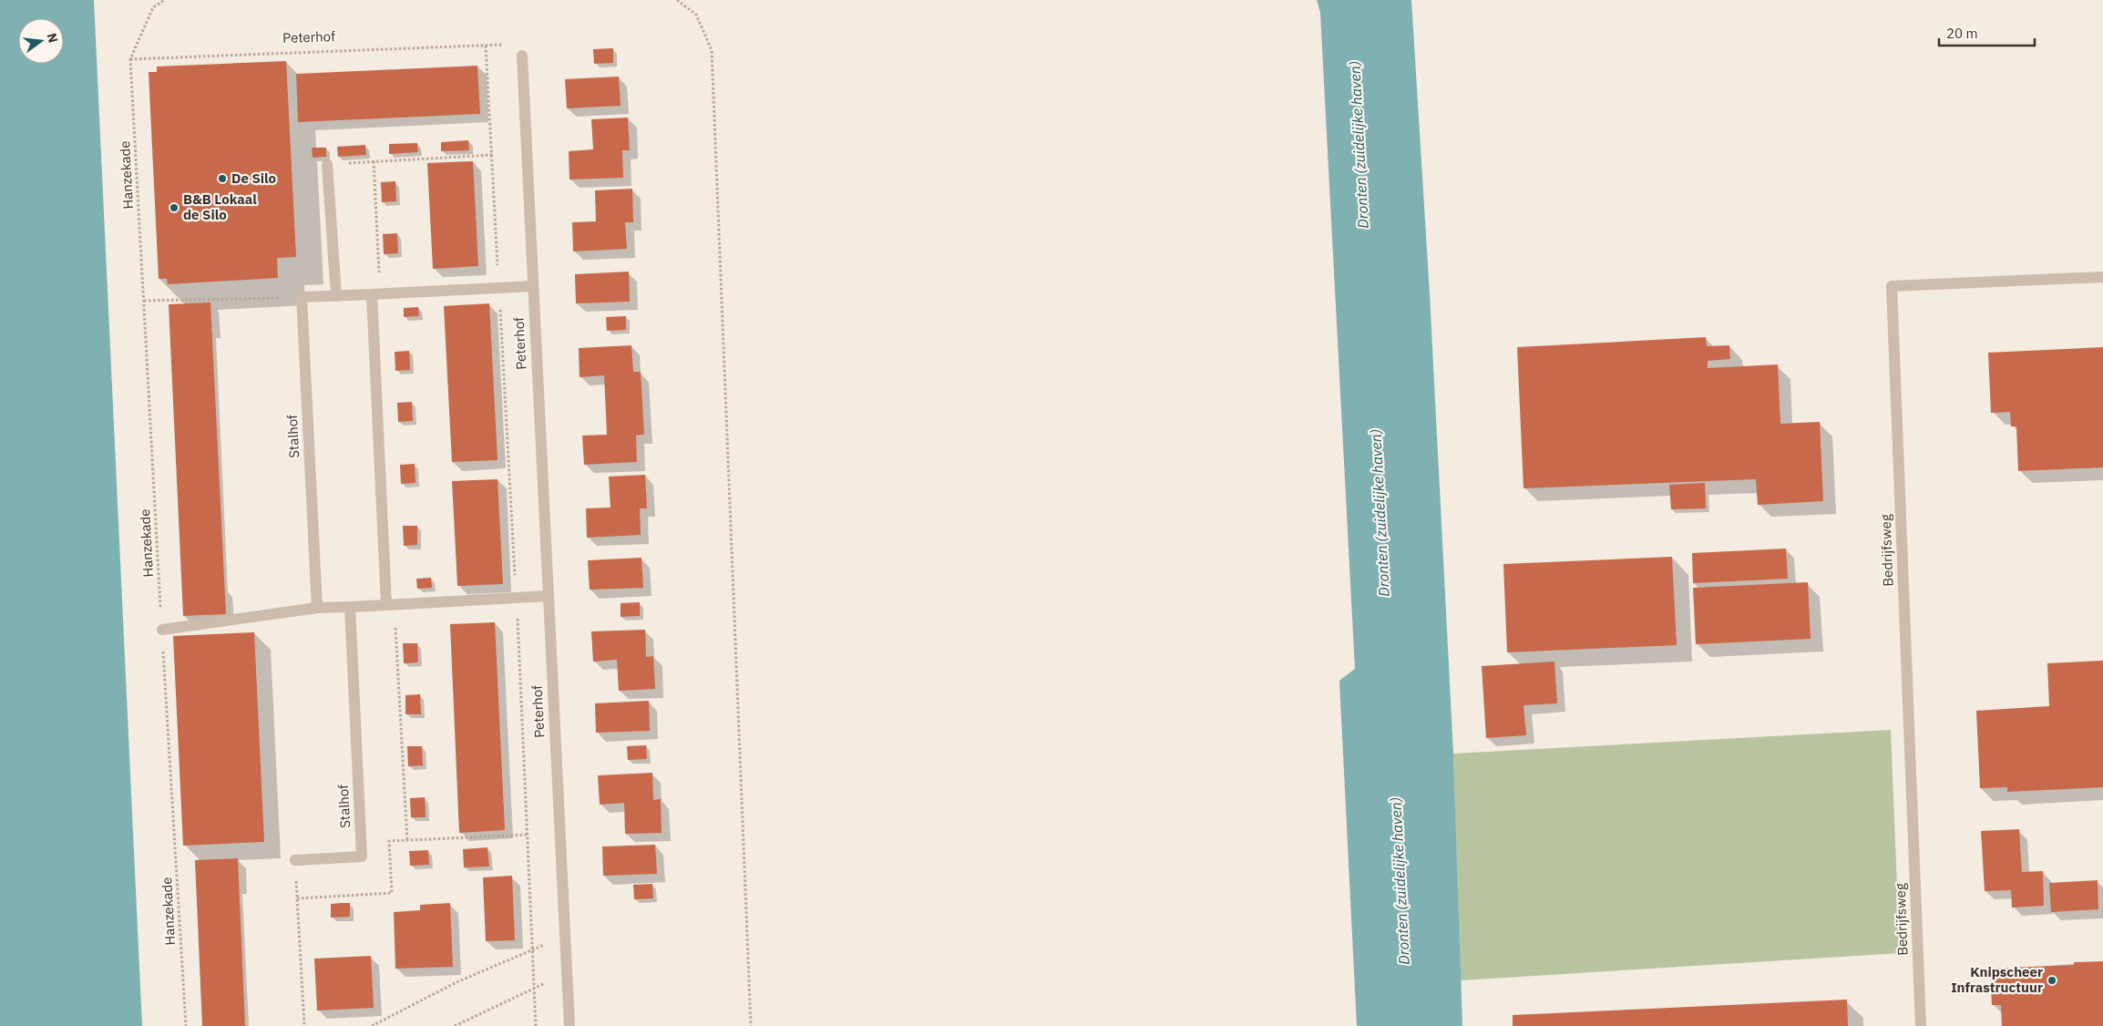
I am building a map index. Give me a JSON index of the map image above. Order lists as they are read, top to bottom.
{
  "streets": {
    "street": ["Peterhof", "Stalhof", "Bedrijfsweg"],
    "path": ["Hanzekade"]
  },
  "crossings": [
    ["Peterhof", "Hanzekade"]
  ],
  "water": ["Dronten (zuidelijke haven)"],
  "places": ["De Silo", "B&B Lokaal de Silo", "Knipscheer Infrastructuur"],
  "scale_bar": "20 m",
  "north": "right"
}
